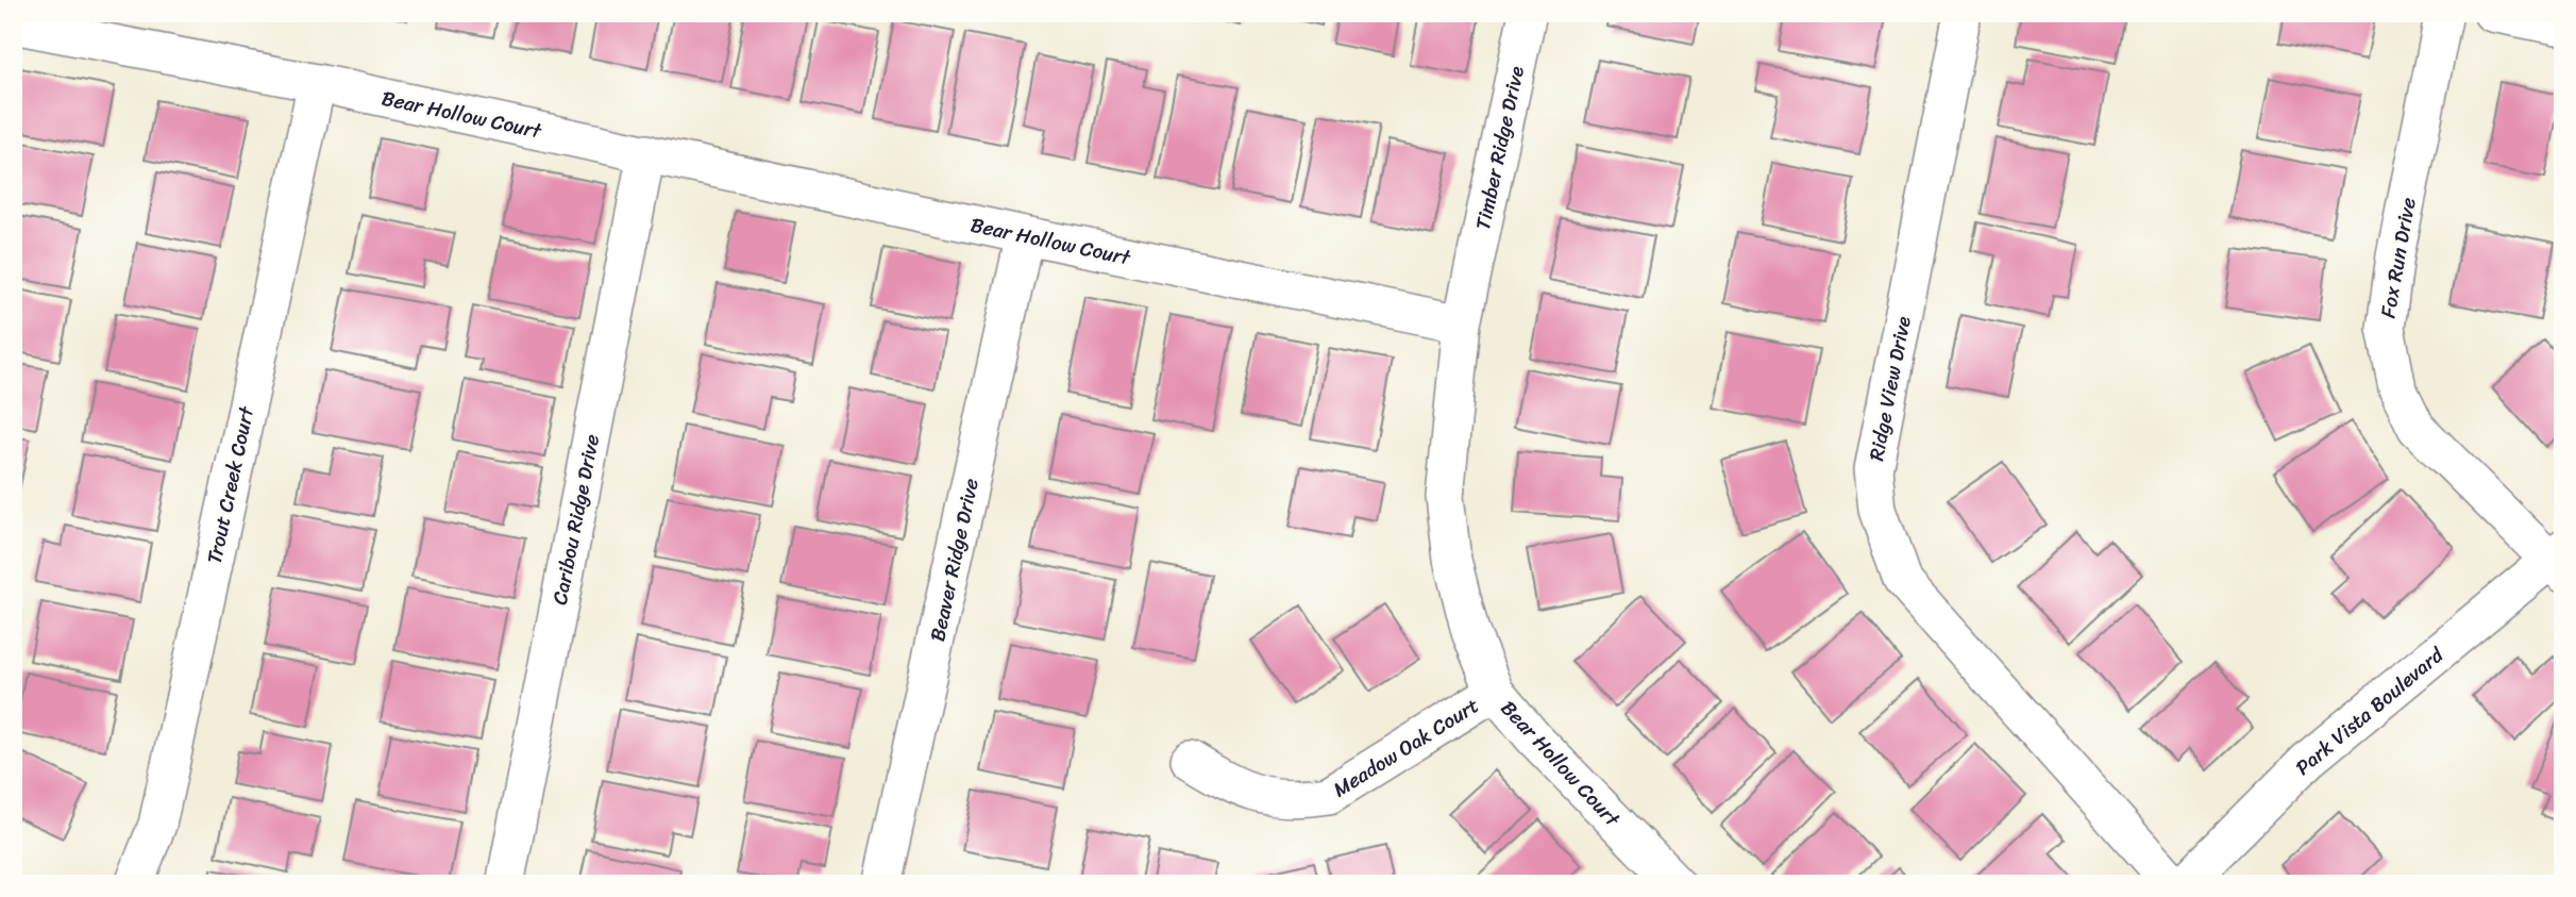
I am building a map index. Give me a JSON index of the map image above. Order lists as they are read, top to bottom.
{
  "streets": {
    "street": [
      "Bear Hollow Court",
      "Timber Ridge Drive",
      "Fox Run Drive",
      "Ridge View Drive",
      "Trout Creek Court",
      "Caribou Ridge Drive",
      "Beaver Ridge Drive",
      "Park Vista Boulevard",
      "Meadow Oak Court"
    ]
  },
  "crossings": [
    ["Bear Hollow Court", "Timber Ridge Drive"],
    ["Bear Hollow Court", "Trout Creek Court"],
    ["Bear Hollow Court", "Caribou Ridge Drive"],
    ["Bear Hollow Court", "Beaver Ridge Drive"],
    ["Bear Hollow Court", "Meadow Oak Court"],
    ["Fox Run Drive", "Park Vista Boulevard"]
  ]
}
